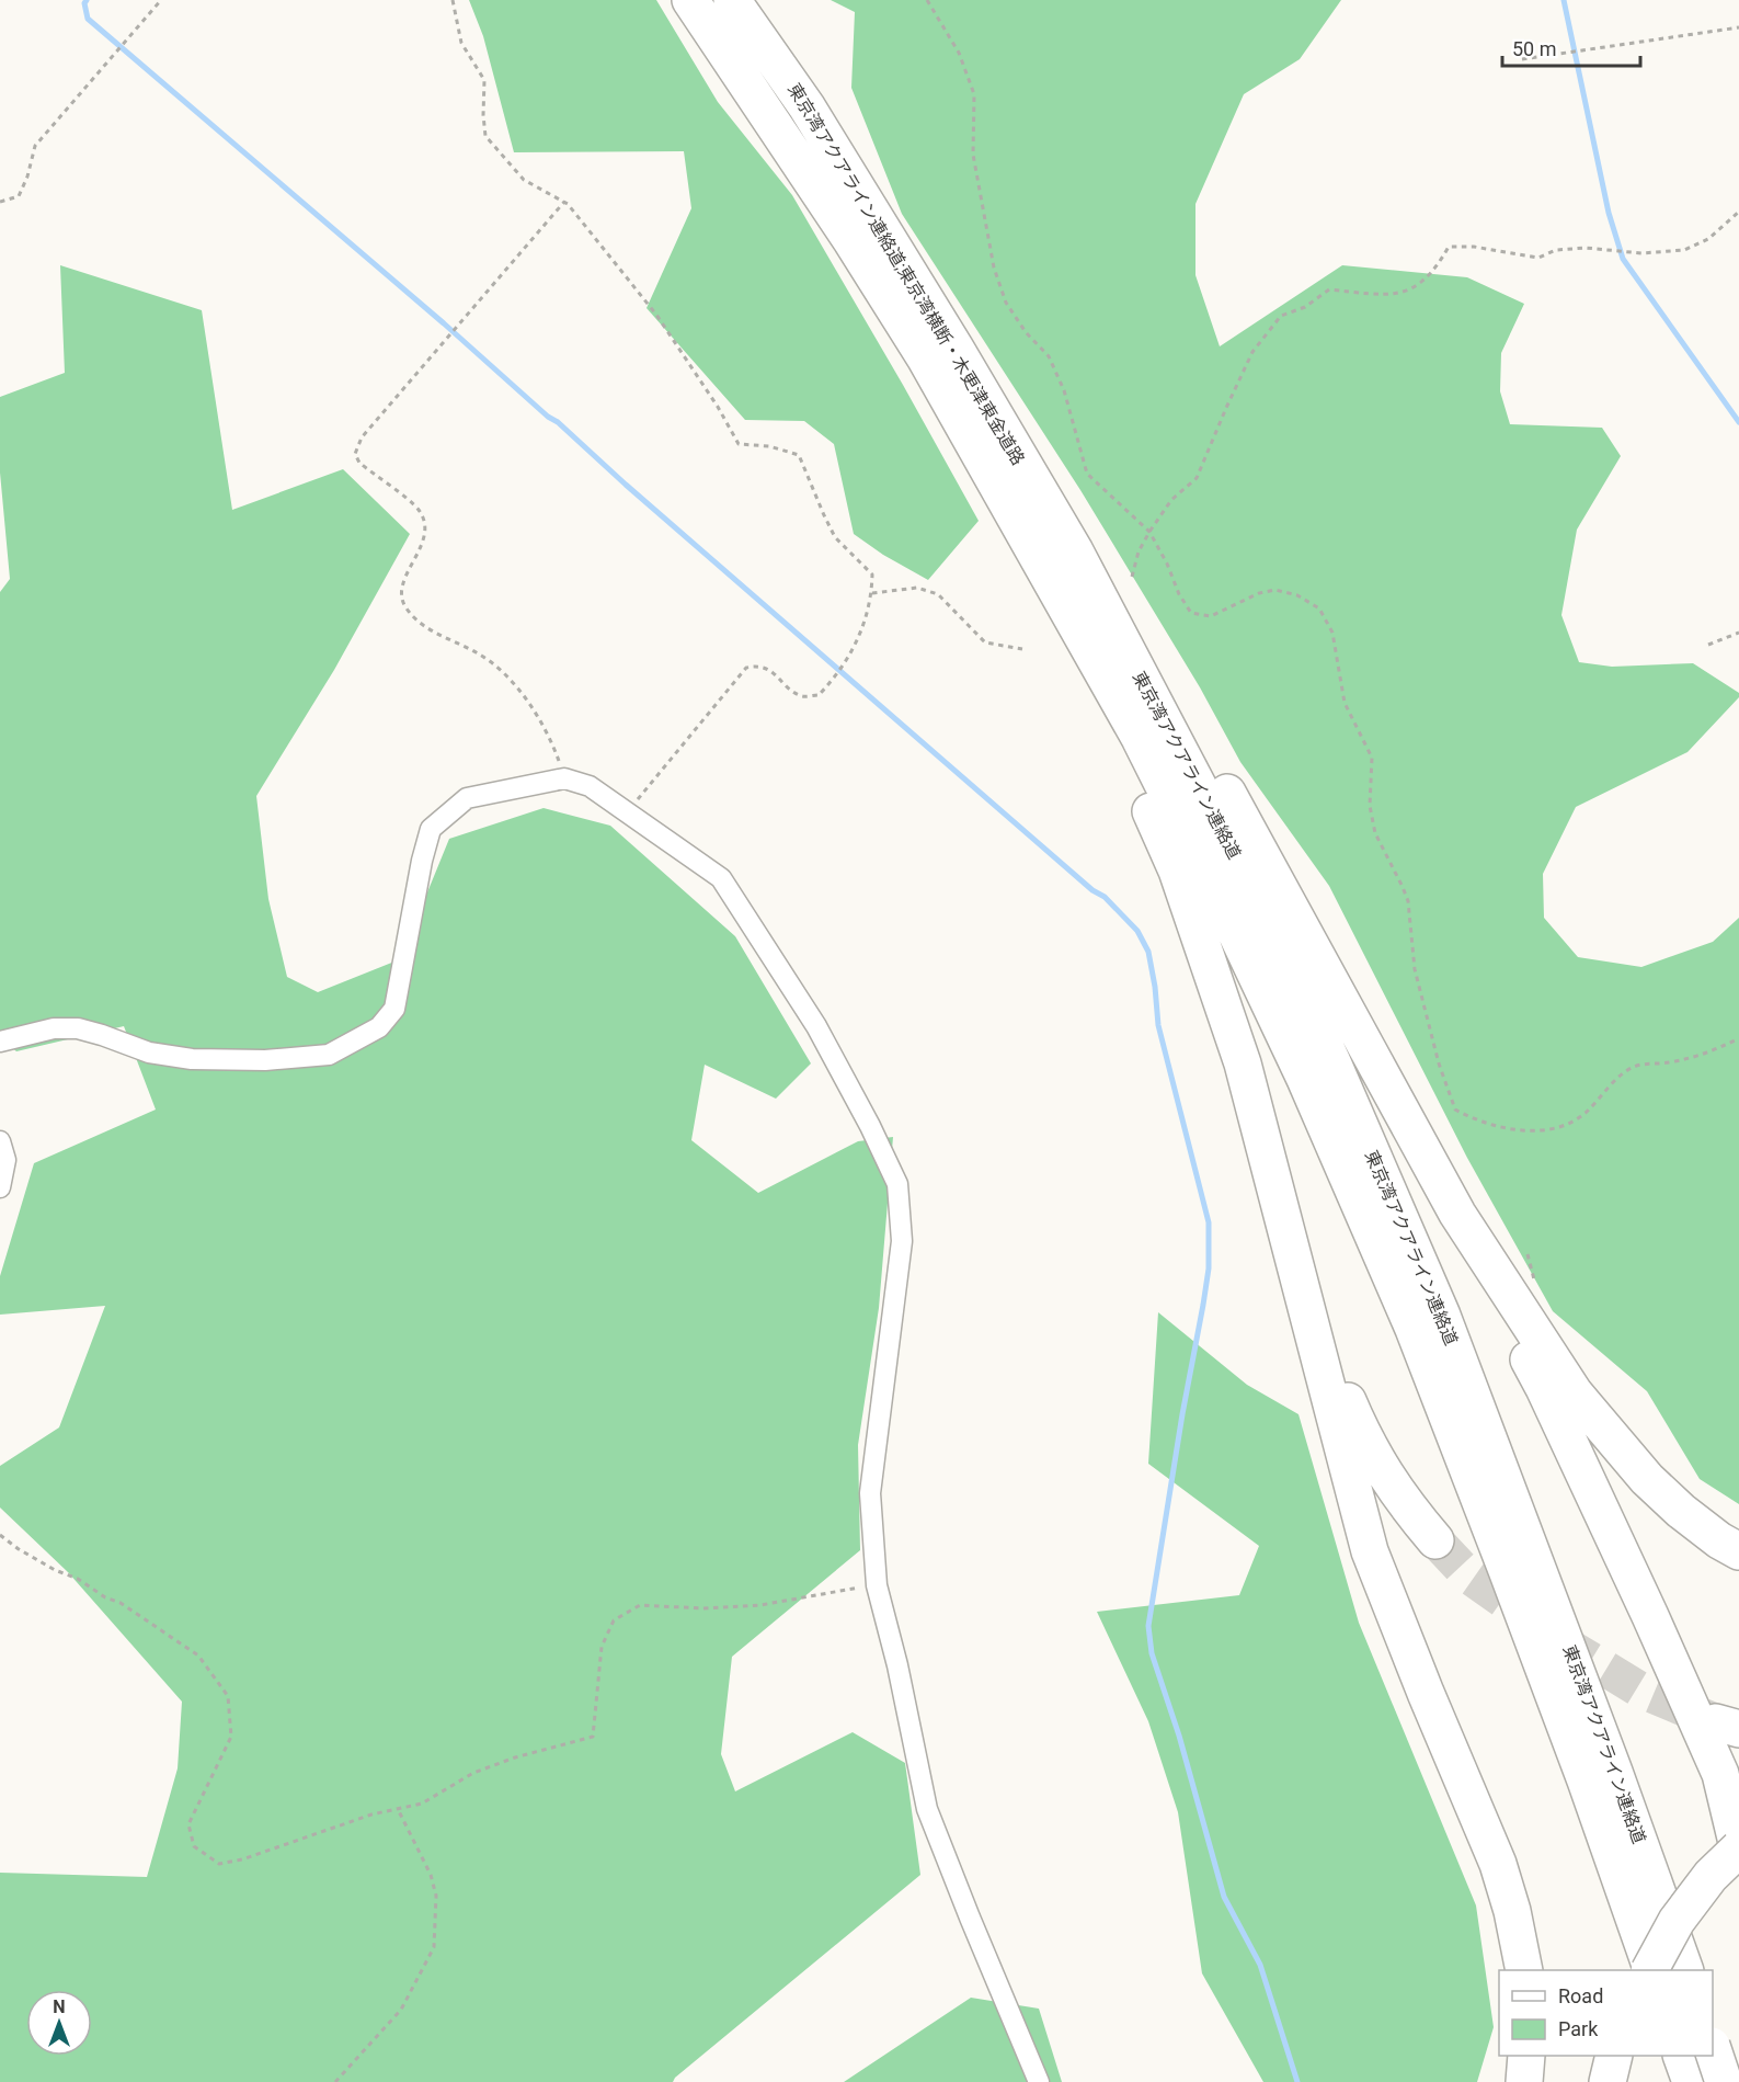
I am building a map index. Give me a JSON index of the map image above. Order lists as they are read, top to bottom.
{
  "streets": {
    "highway": ["東京湾アクアライン連絡道;東京湾横断・木更津東金道路", "東京湾アクアライン連絡道"]
  },
  "crossings": [
    ["東京湾アクアライン連絡道;東京湾横断・木更津東金道路", "東京湾アクアライン連絡道"]
  ],
  "legend": ["Road", "Park"],
  "scale_bar": "50 m",
  "north": "top"
}
